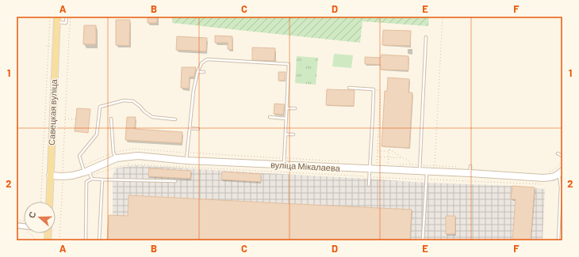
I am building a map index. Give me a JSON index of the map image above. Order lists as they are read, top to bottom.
{
  "streets": {
    "main road": ["Савецкая вуліца", "вуліца Мікалаева"]
  },
  "crossings": [
    ["Савецкая вуліца", "вуліца Мікалаева"]
  ],
  "north": "left",
  "grid": {
    "columns": [
      "A",
      "B",
      "C",
      "D",
      "E",
      "F"
    ],
    "rows": ["1", "2"]
  }
}
